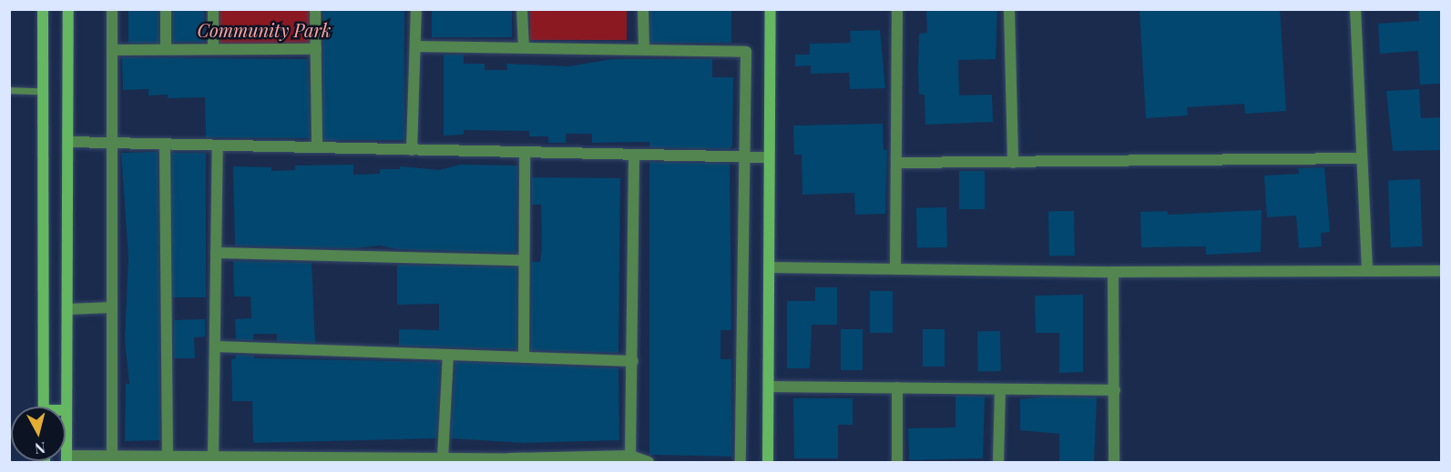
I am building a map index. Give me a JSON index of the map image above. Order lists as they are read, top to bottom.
{
  "parks": ["Community Park"],
  "north": "bottom"
}
